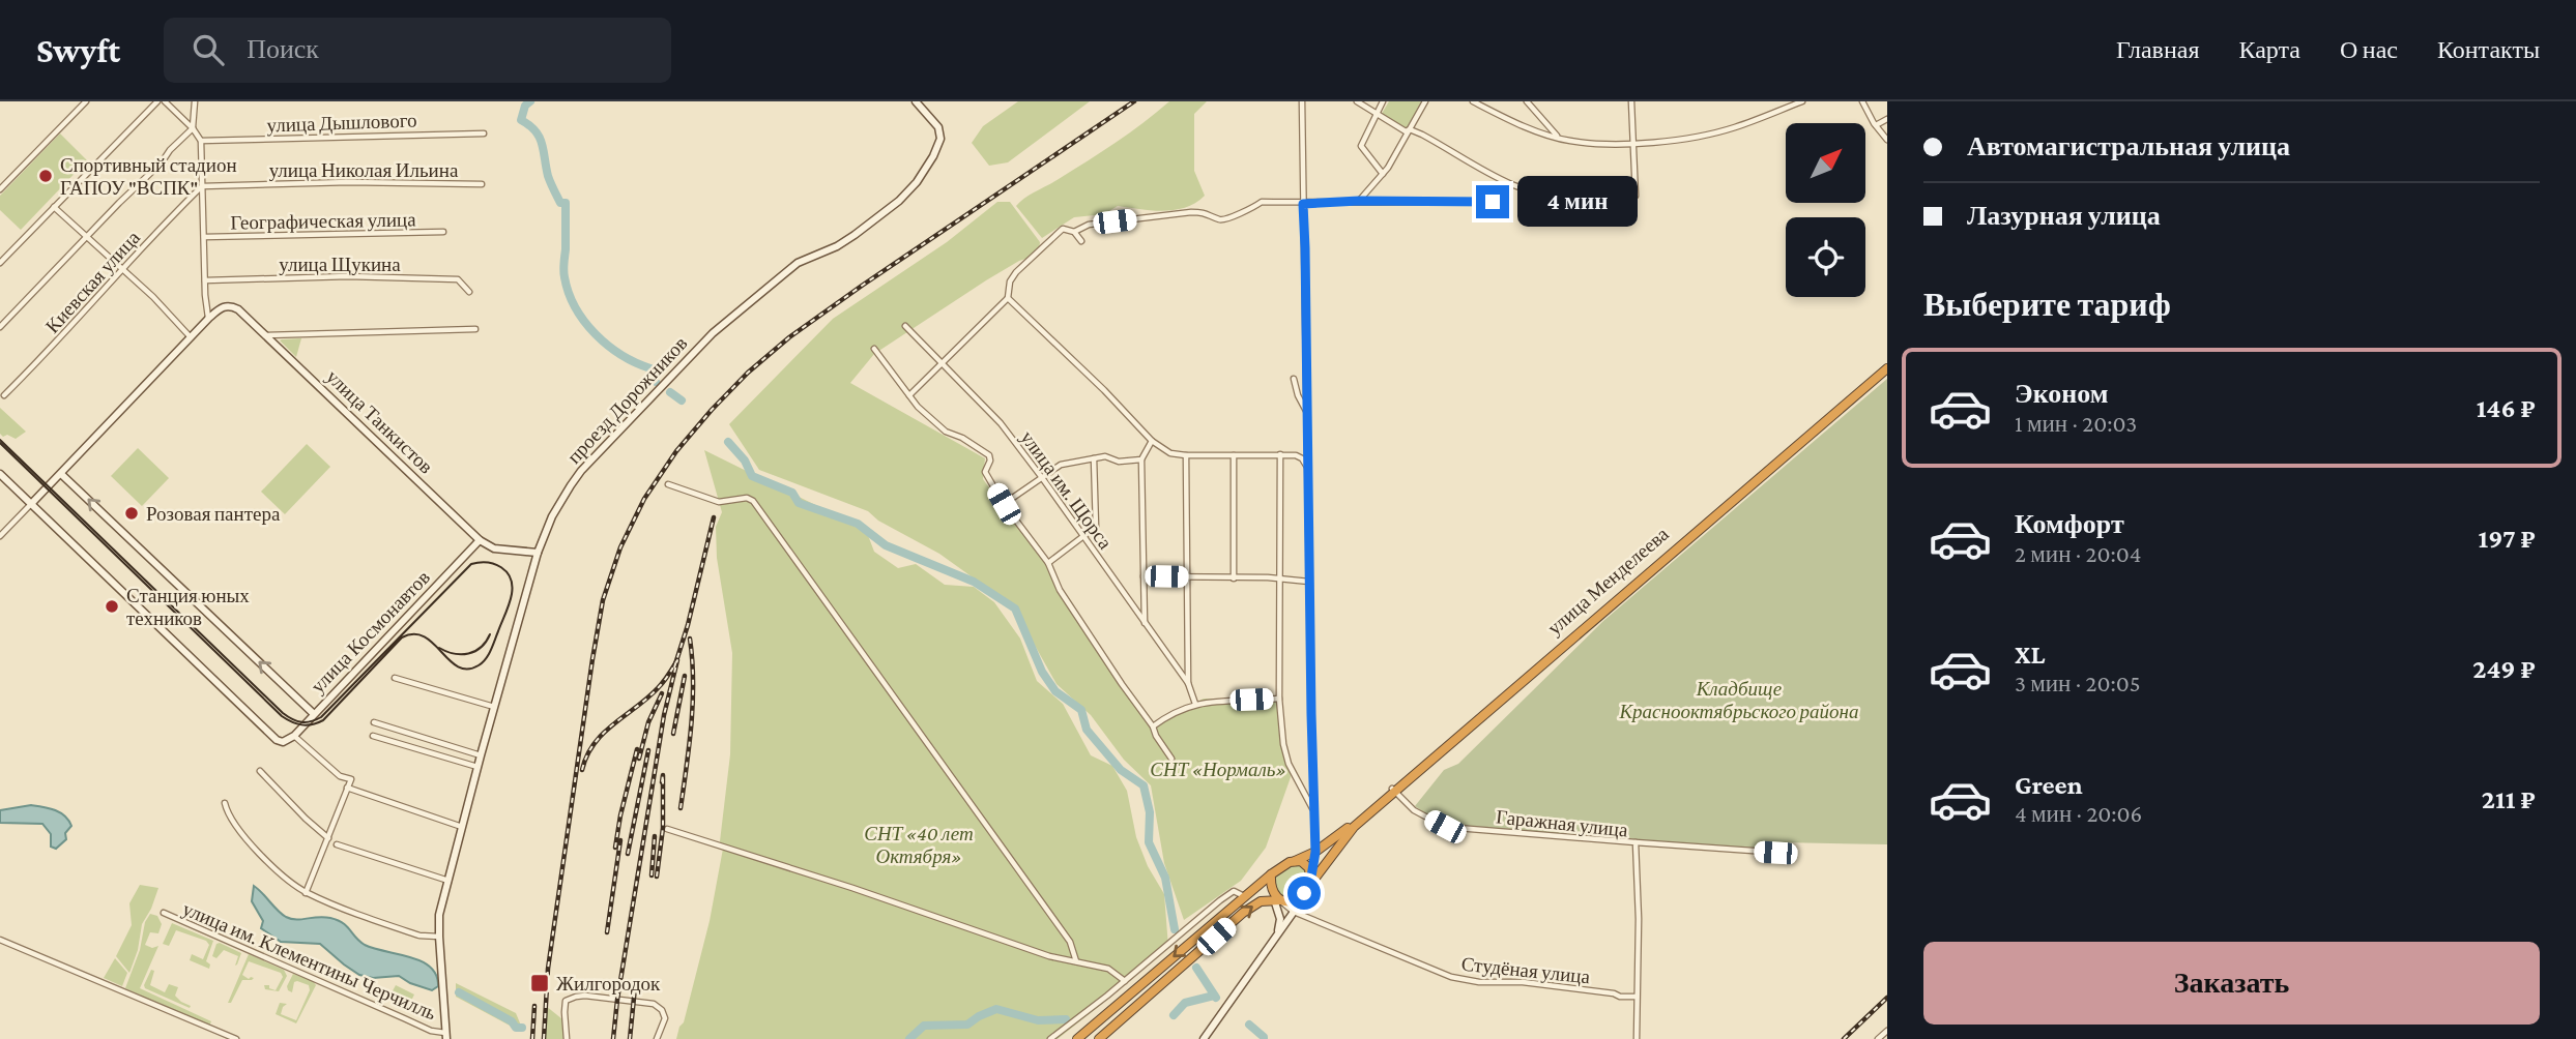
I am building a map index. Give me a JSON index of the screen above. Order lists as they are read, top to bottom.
{
  "streets": {
    "highway": ["улица Менделеева"],
    "main road": ["проезд Дорожников", "улица Танкистов", "улица Космонавтов"],
    "street": [
      "улица Дышлового",
      "улица Николая Ильина",
      "Географическая улица",
      "улица Щукина",
      "Киевская улица",
      "улица им. Щорса",
      "Гаражная улица",
      "улица им. Клементины Черчилль",
      "Студёная улица"
    ]
  },
  "crossings": [
    ["улица Николая Ильина", "Киевская улица"],
    ["проезд Дорожников", "улица Танкистов"],
    ["проезд Дорожников", "улица им. Клементины Черчилль"],
    ["улица Танкистов", "улица Космонавтов"],
    ["улица Менделеева", "Гаражная улица"],
    ["улица Менделеева", "Студёная улица"],
    ["Гаражная улица", "Студёная улица"]
  ],
  "parks": ["Кладбище Краснооктябрьского района", "СНТ «Нормаль»", "СНТ «40 лет Октября»"],
  "places": {
    "other": ["Спортивный стадион ГАПОУ \"ВСПК\"", "Розовая пантера", "Станция юных техников"],
    "transit": ["Жилгородок"]
  },
  "north": "top right",
  "page": {
    "header": "Swyft",
    "search": "Поиск",
    "nav": [
      "Главная",
      "Карта",
      "О нас",
      "Контакты"
    ],
    "banner": ["Автомагистральная улица", "Лазурная улица"],
    "bubble": "4 мин",
    "heading": "Выберите тариф",
    "list": [
      {
        "name": "Эконом",
        "note": "1 мин · 20:03",
        "value": "146 ₽"
      },
      {
        "name": "Комфорт",
        "note": "2 мин · 20:04",
        "value": "197 ₽"
      },
      {
        "name": "XL",
        "note": "3 мин · 20:05",
        "value": "249 ₽"
      },
      {
        "name": "Green",
        "note": "4 мин · 20:06",
        "value": "211 ₽"
      }
    ],
    "buttons": "Заказать"
  }
}
